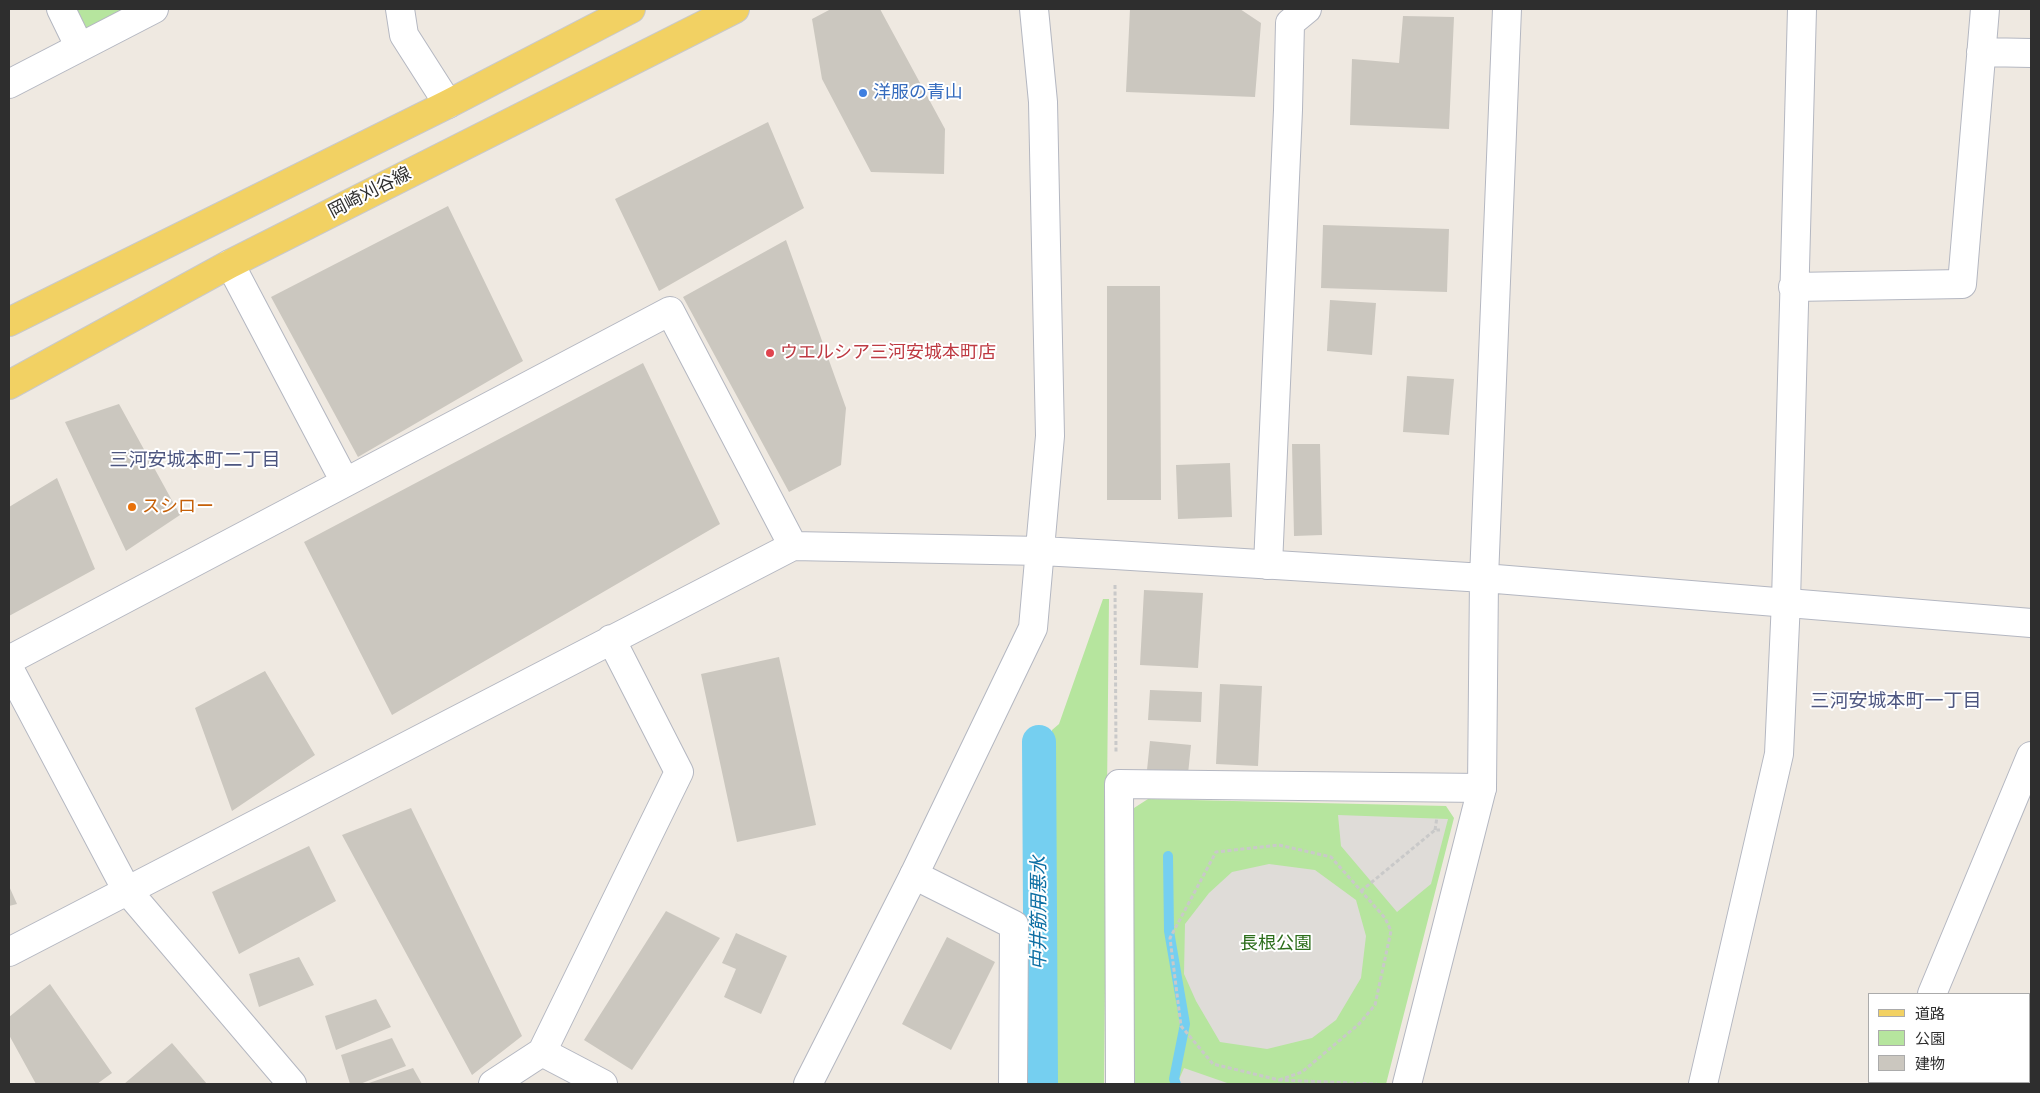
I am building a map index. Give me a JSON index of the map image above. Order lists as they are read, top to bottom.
{
  "streets": {
    "main road": ["岡崎刈谷線"]
  },
  "districts": ["三河安城本町二丁目", "三河安城本町一丁目"],
  "water": ["中井筋用悪水"],
  "parks": ["長根公園"],
  "places": ["洋服の青山", "ウエルシア三河安城本町店", "スシロー"],
  "legend": ["道路", "公園", "建物"]
}
